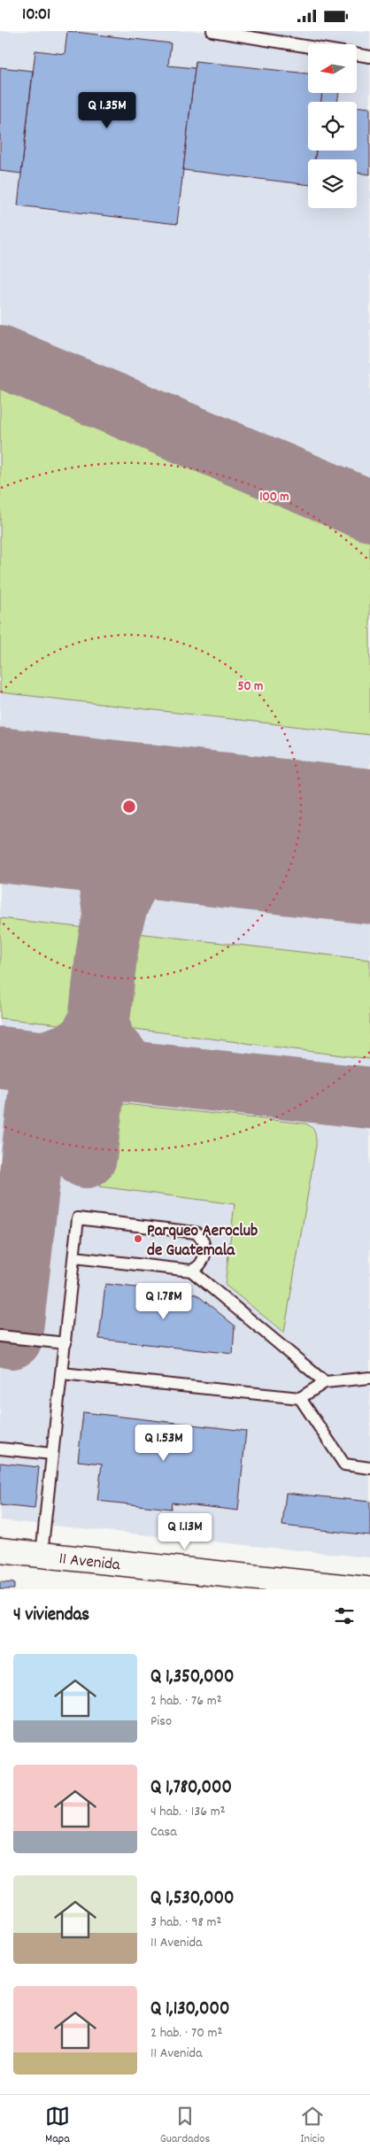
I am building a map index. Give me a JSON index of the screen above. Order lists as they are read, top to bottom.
{
  "streets": {
    "main road": ["11 Avenida"]
  },
  "places": ["Parqueo Aeroclub de Guatemala"],
  "north": "left",
  "page": {
    "status": "10:01",
    "price": [
      "Q 1.35M",
      "Q 1.78M",
      "Q 1.53M",
      "Q 1.13M"
    ],
    "heading": "4 viviendas",
    "list": [
      {
        "name": "Q 1,350,000",
        "note": "2 hab. · 76 m² · Piso"
      },
      {
        "name": "Q 1,780,000",
        "note": "4 hab. · 136 m² · Casa"
      },
      {
        "name": "Q 1,530,000",
        "note": "3 hab. · 98 m² · 11 Avenida"
      },
      {
        "name": "Q 1,130,000",
        "note": "2 hab. · 70 m² · 11 Avenida"
      }
    ],
    "tabs": ["Mapa", "Guardados", "Inicio"]
  },
  "rings": ["100 m", "50 m"]
}
